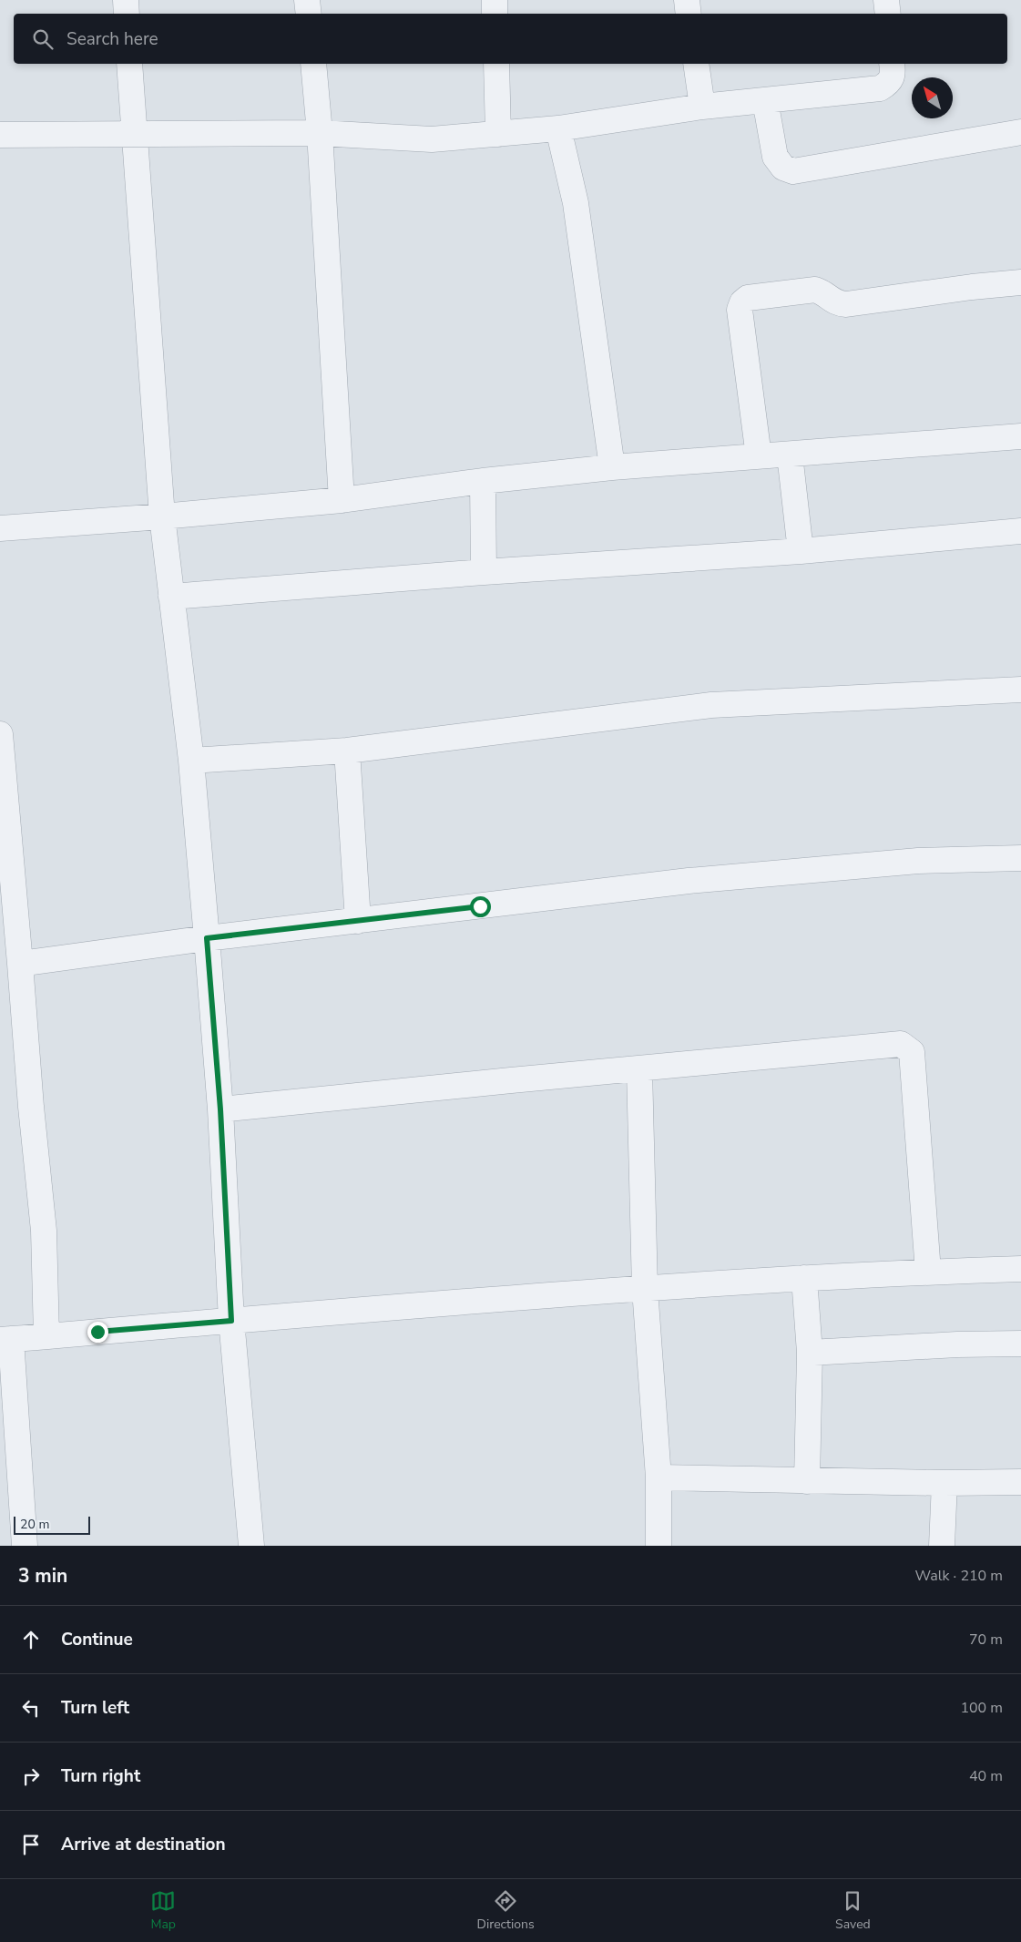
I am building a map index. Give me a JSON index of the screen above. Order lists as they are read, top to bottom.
{
  "scale_bar": "20 m",
  "north": "top left",
  "page": {
    "search": "Search here",
    "scale": "20 m",
    "heading": ["3 min", "Walk · 210 m"],
    "list": [
      ["Continue", "70 m"],
      ["Turn left", "100 m"],
      ["Turn right", "40 m"],
      "Arrive at destination"
    ],
    "nav": ["Map", "Directions", "Saved"]
  }
}
